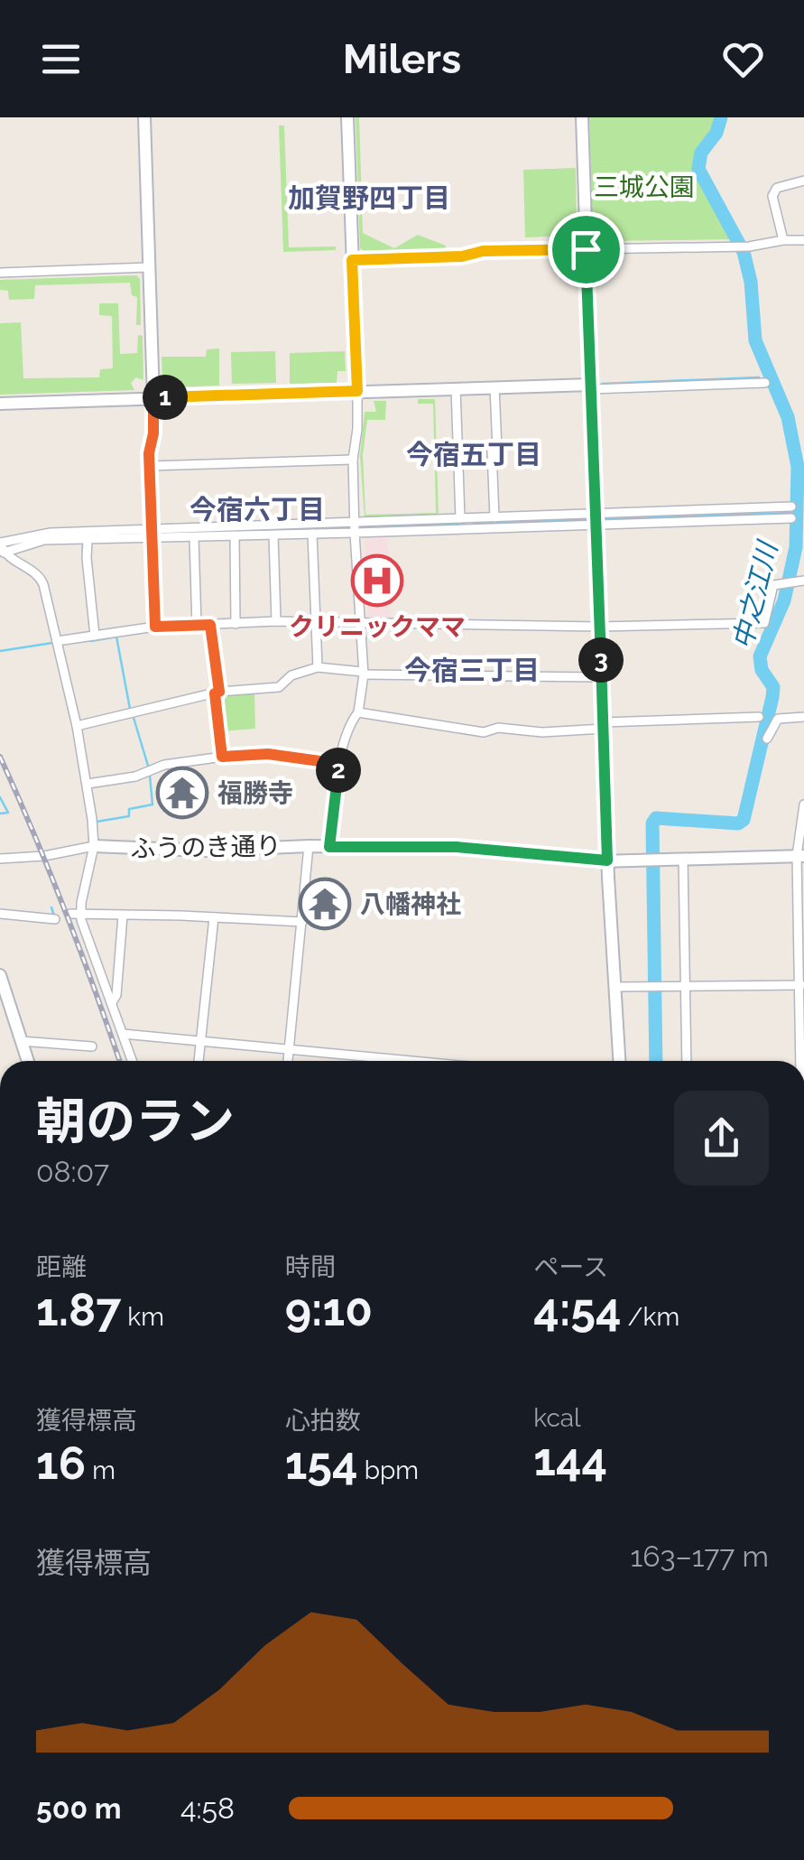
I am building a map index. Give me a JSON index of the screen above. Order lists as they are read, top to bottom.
{
  "streets": {
    "street": ["ふうのき通り"]
  },
  "districts": [
    "加賀野四丁目",
    "今宿五丁目",
    "今宿六丁目",
    "今宿三丁目"
  ],
  "water": ["中之江川"],
  "parks": ["三城公園"],
  "places": {
    "hospital": ["クリニックママ"],
    "temple": ["福勝寺", "八幡神社"]
  },
  "page": {
    "header": "Milers",
    "pins": ["1", "3", "2"],
    "heading": ["朝のラン", "08:07"],
    "stats": [
      ["距離", "1.87 km"],
      ["時間", "9:10"],
      ["ペース", "4:54 /km"],
      ["獲得標高", "16 m"],
      ["心拍数", "154 bpm"],
      ["kcal", "144"]
    ],
    "chart": ["獲得標高", "163–177 m"],
    "list": [
      {
        "name": "500 m",
        "note": "4:58"
      }
    ]
  }
}
